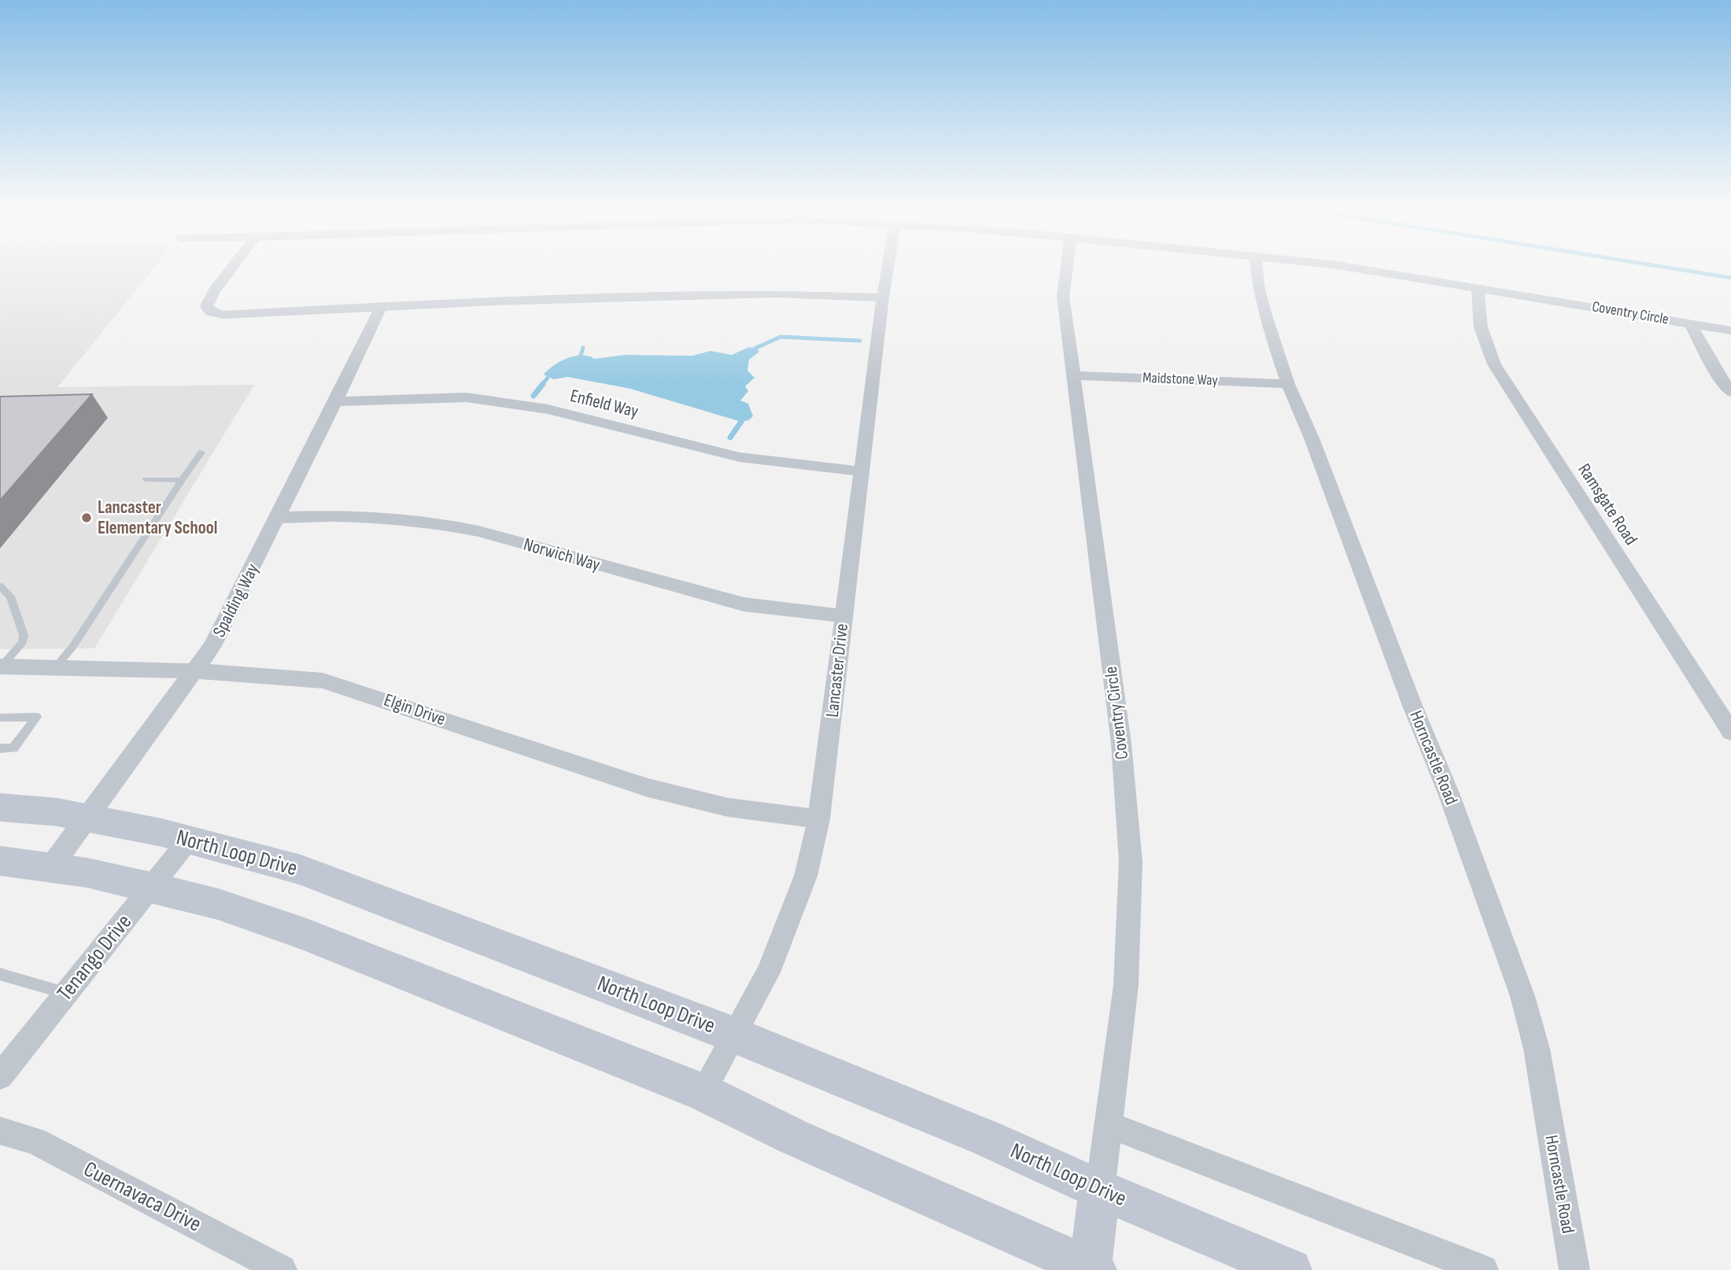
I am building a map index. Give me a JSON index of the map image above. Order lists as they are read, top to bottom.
{
  "streets": {
    "main road": ["North Loop Drive"],
    "street": [
      "Coventry Circle",
      "Maidstone Way",
      "Enfield Way",
      "Ramsgate Road",
      "Norwich Way",
      "Spalding Way",
      "Lancaster Drive",
      "Elgin Drive",
      "Horncastle Road",
      "Tenango Drive",
      "Cuernavaca Drive"
    ]
  },
  "crossings": [
    ["Coventry Circle", "Maidstone Way"],
    ["Coventry Circle", "Ramsgate Road"],
    ["Coventry Circle", "North Loop Drive"],
    ["Maidstone Way", "Horncastle Road"],
    ["Enfield Way", "Spalding Way"],
    ["Enfield Way", "Lancaster Drive"],
    ["Norwich Way", "Spalding Way"],
    ["Norwich Way", "Lancaster Drive"],
    ["Spalding Way", "Elgin Drive"],
    ["Spalding Way", "North Loop Drive"],
    ["Lancaster Drive", "Elgin Drive"],
    ["Lancaster Drive", "North Loop Drive"],
    ["North Loop Drive", "Tenango Drive"]
  ],
  "places": ["Lancaster Elementary School"]
}
